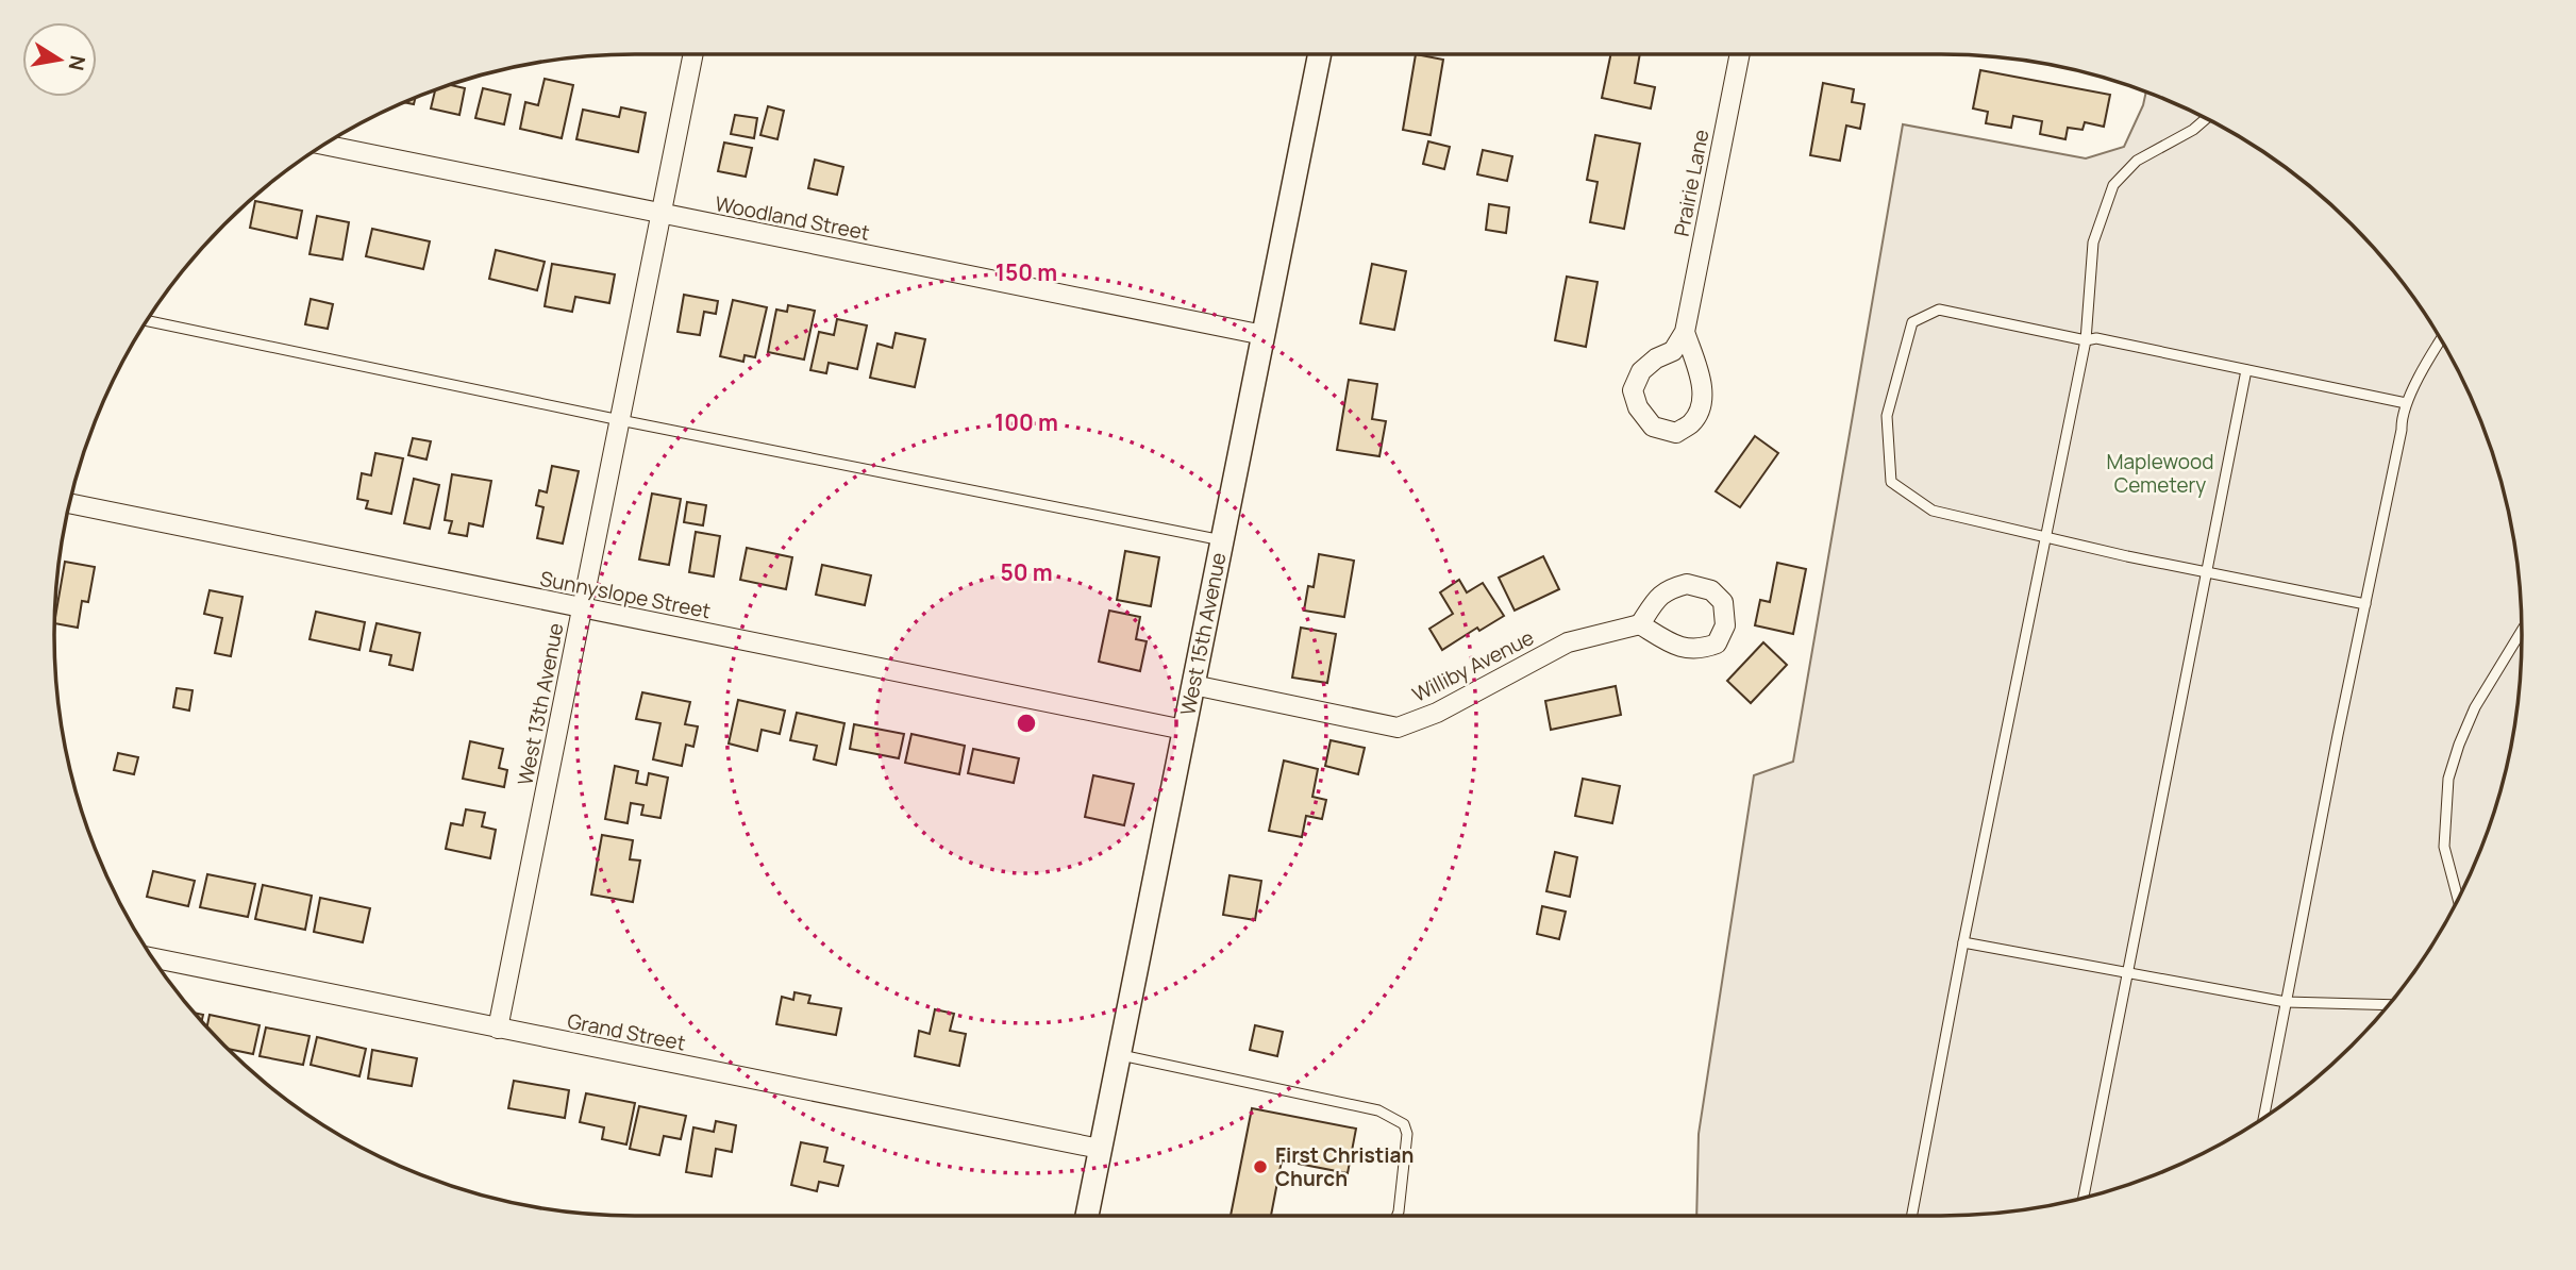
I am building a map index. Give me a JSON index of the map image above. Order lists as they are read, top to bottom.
{
  "streets": {
    "street": [
      "Prairie Lane",
      "Woodland Street",
      "Sunnyslope Street",
      "West 15th Avenue",
      "Williby Avenue",
      "West 13th Avenue",
      "Grand Street"
    ]
  },
  "crossings": [
    ["Woodland Street", "West 15th Avenue"],
    ["Woodland Street", "West 13th Avenue"],
    ["Sunnyslope Street", "West 15th Avenue"],
    ["Sunnyslope Street", "West 13th Avenue"],
    ["West 15th Avenue", "Williby Avenue"],
    ["West 15th Avenue", "Grand Street"],
    ["West 13th Avenue", "Grand Street"]
  ],
  "parks": ["Maplewood Cemetery"],
  "places": ["First Christian Church"],
  "north": "right",
  "rings": ["150 m", "100 m", "50 m"]
}
